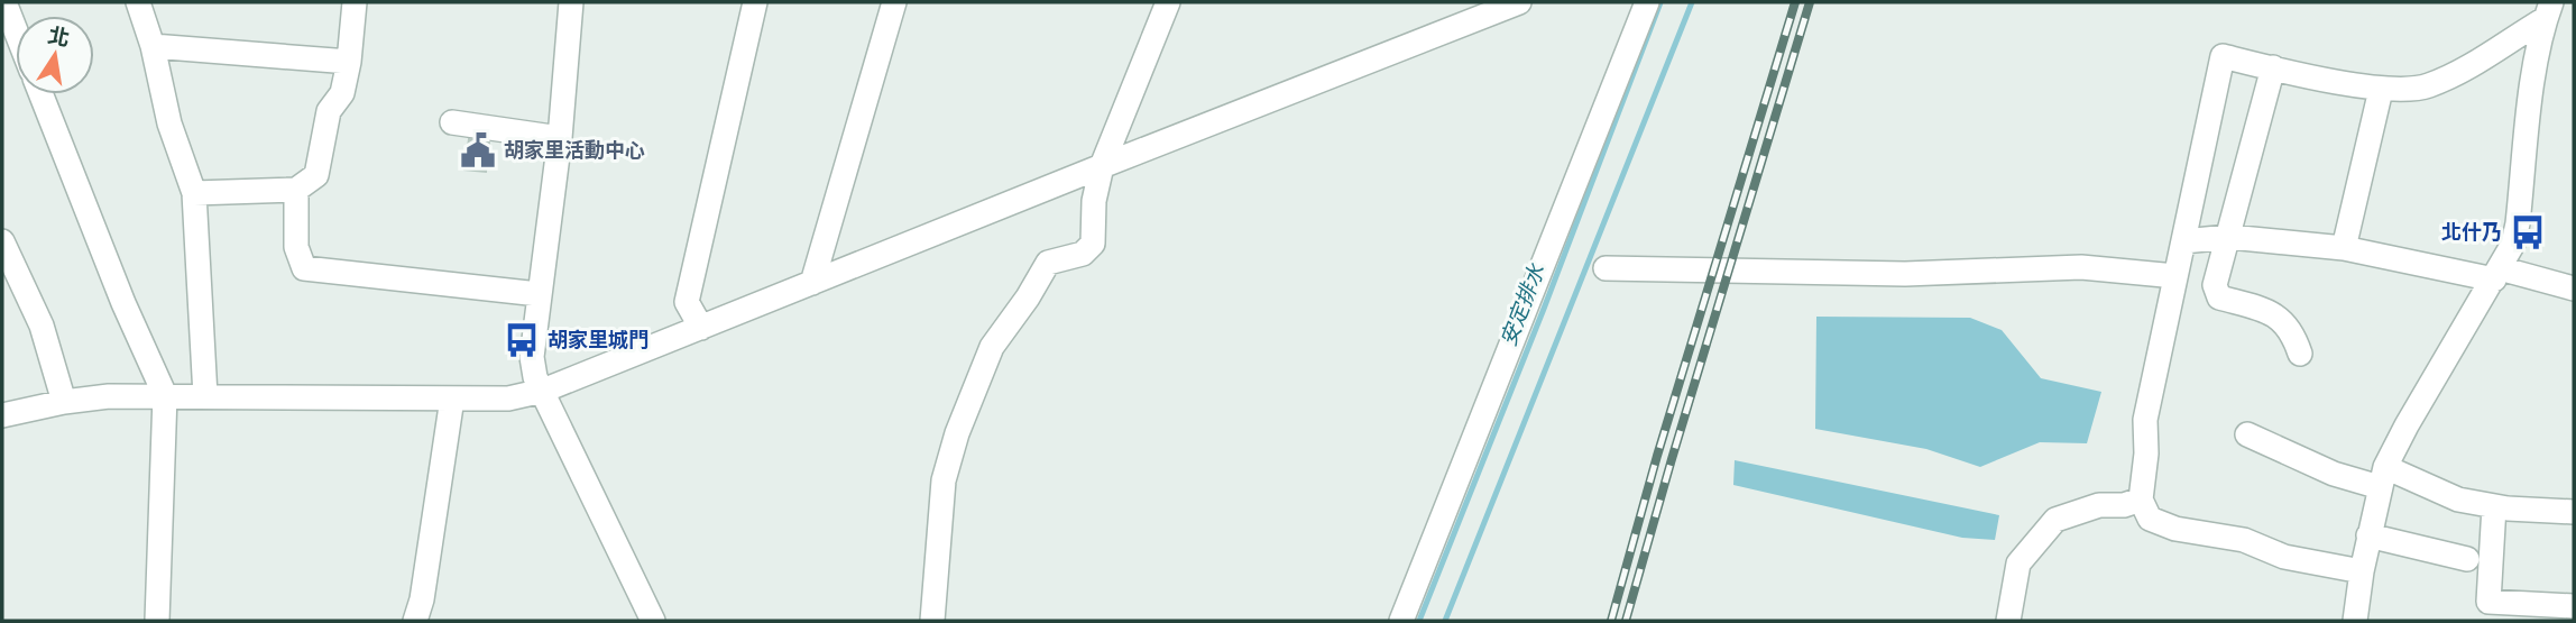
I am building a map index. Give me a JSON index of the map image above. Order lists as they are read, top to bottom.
{
  "water": ["安定排水"],
  "places": {
    "public building": ["胡家里活動中心"],
    "bus stop": ["北什乃", "胡家里城門"]
  },
  "north": "top"
}
